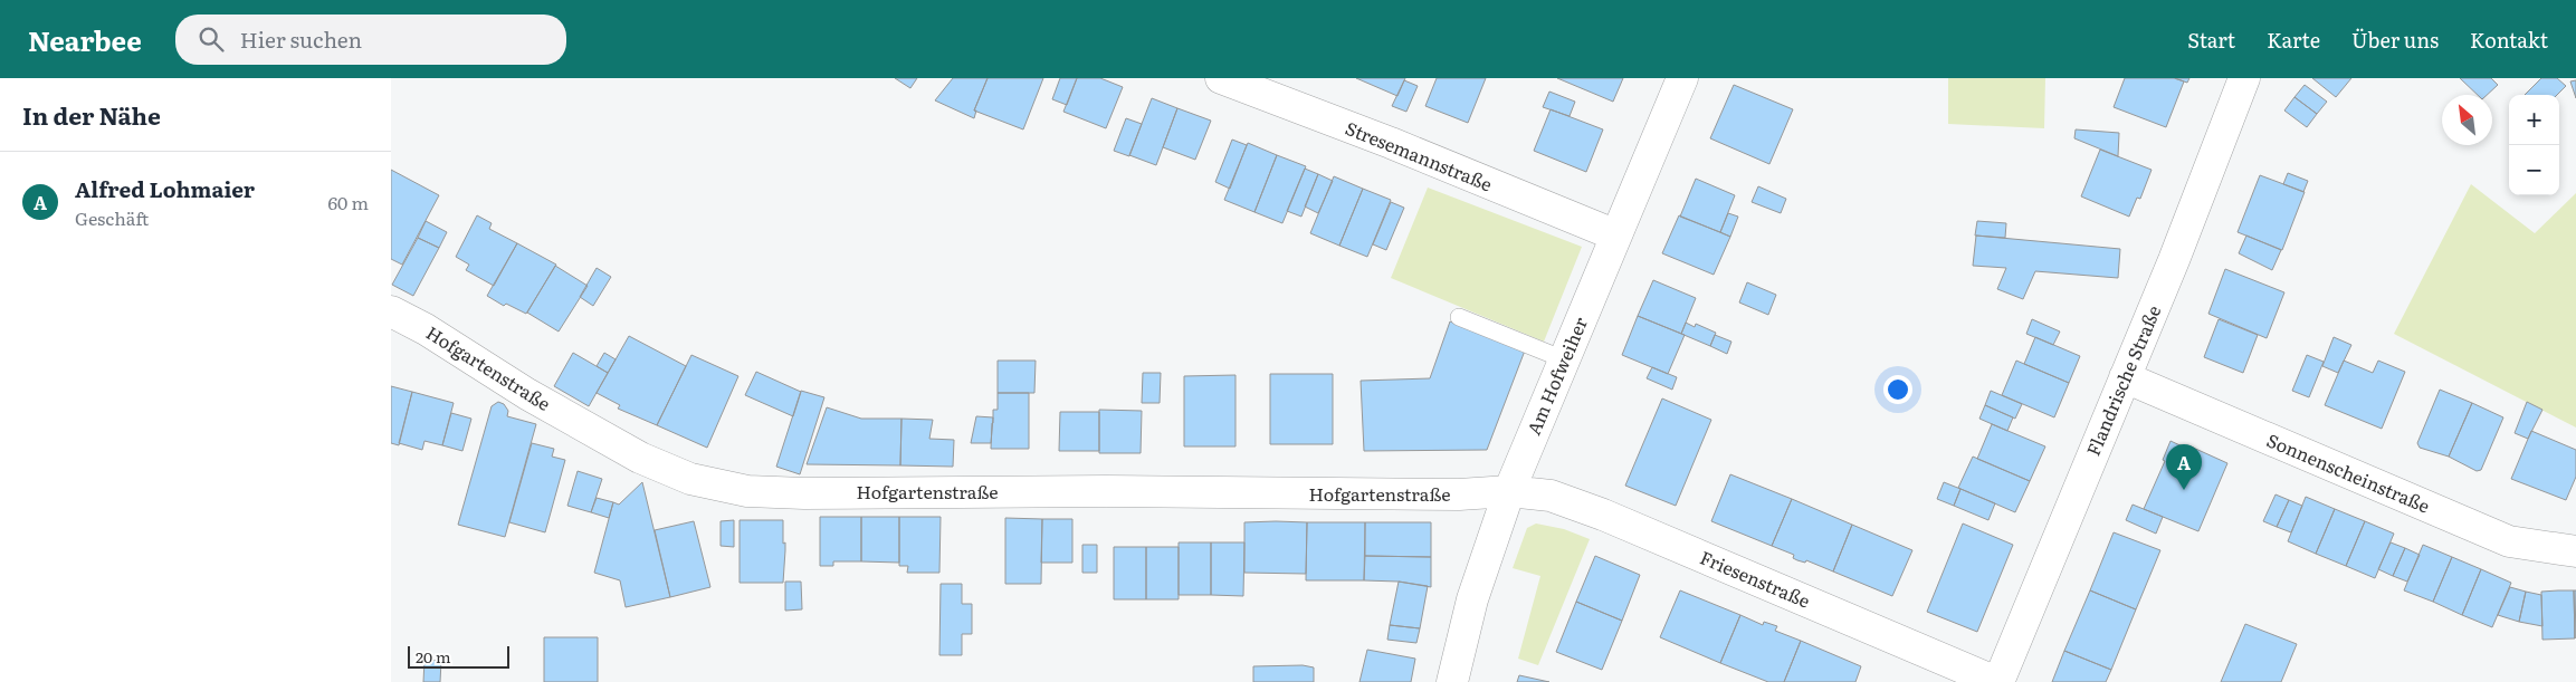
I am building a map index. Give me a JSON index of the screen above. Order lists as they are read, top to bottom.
{
  "streets": {
    "street": [
      "Stresemannstraße",
      "Hofgartenstraße",
      "Am Hofweiher",
      "Flandrische Straße",
      "Sonnenscheinstraße",
      "Friesenstraße"
    ]
  },
  "crossings": [
    ["Stresemannstraße", "Am Hofweiher"],
    ["Hofgartenstraße", "Am Hofweiher"],
    ["Hofgartenstraße", "Friesenstraße"],
    ["Am Hofweiher", "Friesenstraße"],
    ["Flandrische Straße", "Sonnenscheinstraße"],
    ["Flandrische Straße", "Friesenstraße"]
  ],
  "scale_bar": "20 m",
  "north": "top left",
  "page": {
    "header": "Nearbee",
    "search": "Hier suchen",
    "nav": [
      "Start",
      "Karte",
      "Über uns",
      "Kontakt"
    ],
    "heading": "In der Nähe",
    "map_buttons": ["+", "−"],
    "list": [
      {
        "mark": "A",
        "name": "Alfred Lohmaier",
        "note": "Geschäft",
        "value": "60 m"
      }
    ],
    "pins": "A",
    "scale": "20 m"
  }
}
